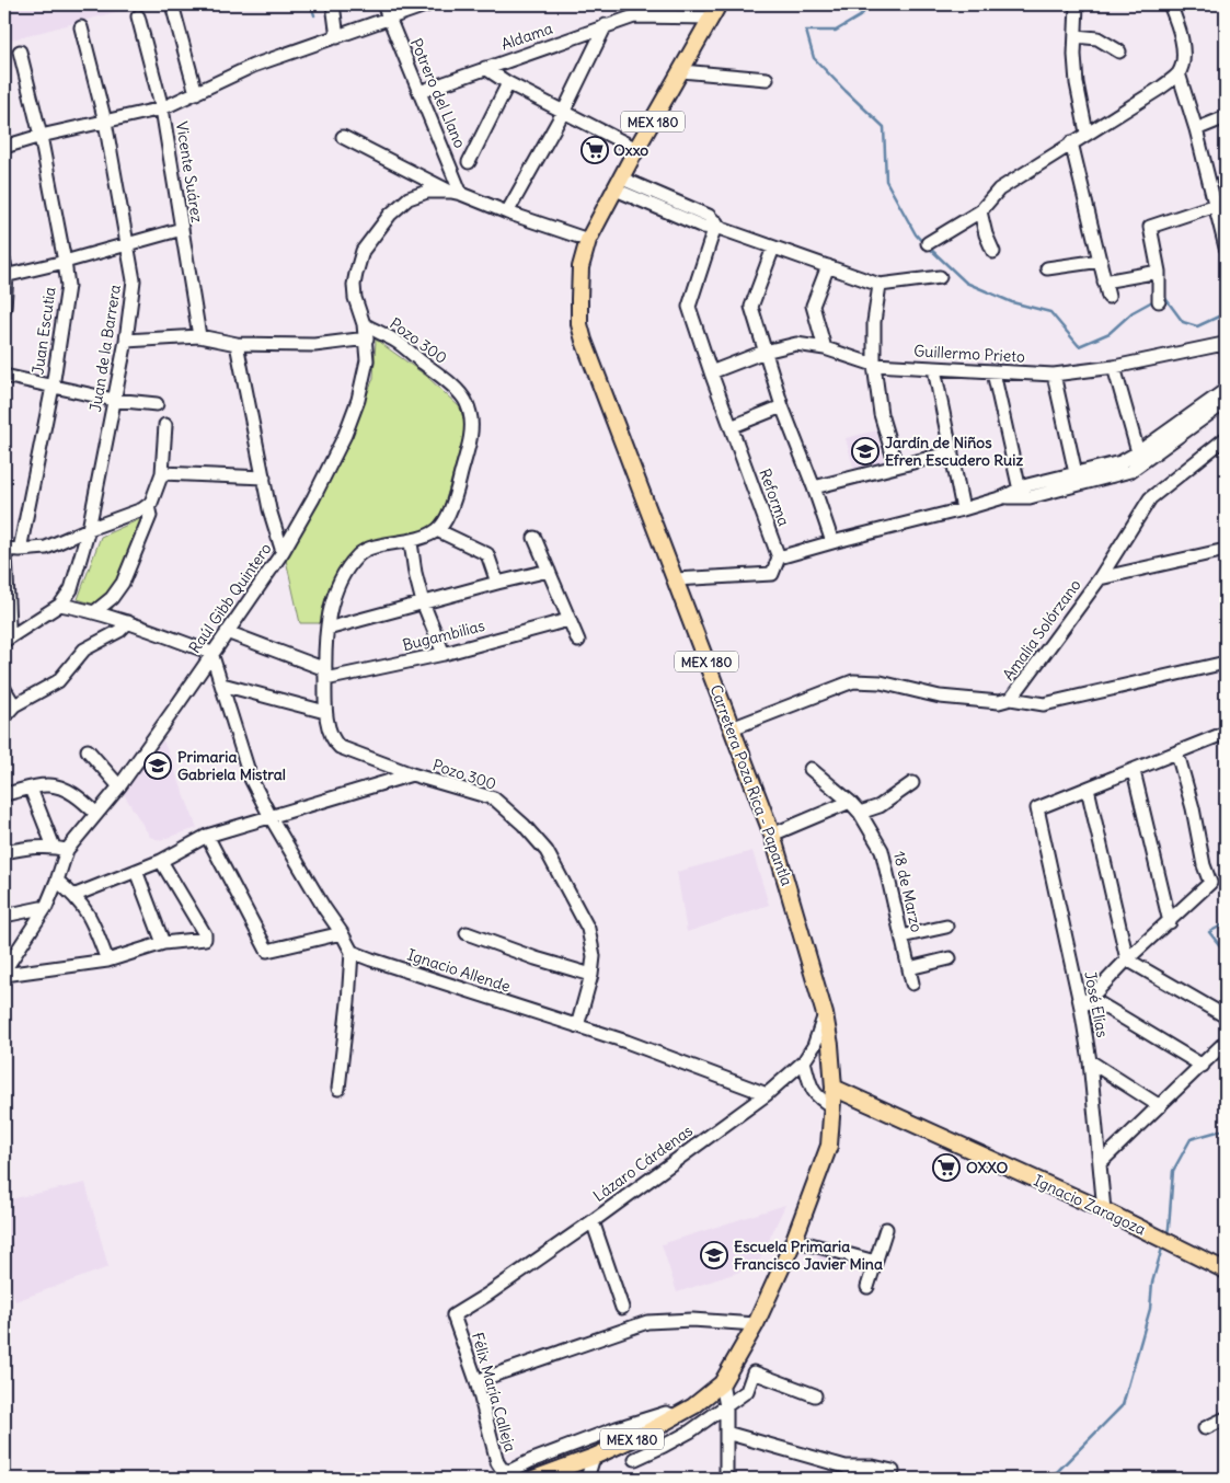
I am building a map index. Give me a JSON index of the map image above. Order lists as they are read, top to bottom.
{
  "streets": {
    "main road": ["MEX 180", "Carretera Poza Rica - Papantla", "Ignacio Zaragoza"],
    "street": [
      "Aldama",
      "Potrero del Llano",
      "Vicente Suárez",
      "Juan Escutia",
      "Pozo 300",
      "Juan de la Barrera",
      "Guillermo Prieto",
      "Reforma",
      "Raúl Gibb Quintero",
      "Amalia Solórzano",
      "Bugambilias",
      "18 de Marzo",
      "Ignacio Allende",
      "José Elías",
      "Lázaro Cárdenas",
      "Félix María Calleja"
    ]
  },
  "crossings": [
    ["Aldama", "Potrero del Llano"],
    ["Aldama", "Carretera Poza Rica - Papantla"],
    ["Pozo 300", "Bugambilias"],
    ["Pozo 300", "Ignacio Allende"],
    ["Guillermo Prieto", "Reforma"],
    ["Amalia Solórzano", "Carretera Poza Rica - Papantla"],
    ["Carretera Poza Rica - Papantla", "Lázaro Cárdenas"],
    ["Carretera Poza Rica - Papantla", "Ignacio Zaragoza"],
    ["Ignacio Allende", "Lázaro Cárdenas"],
    ["José Elías", "Ignacio Zaragoza"],
    ["Lázaro Cárdenas", "Félix María Calleja"]
  ],
  "places": {
    "supermarket": ["Oxxo", "OXXO"],
    "school or university": ["Jardín de Niños Efren Escudero Ruiz", "Primaria Gabriela Mistral", "Escuela Primaria Francisco Javier Mina"]
  }
}
